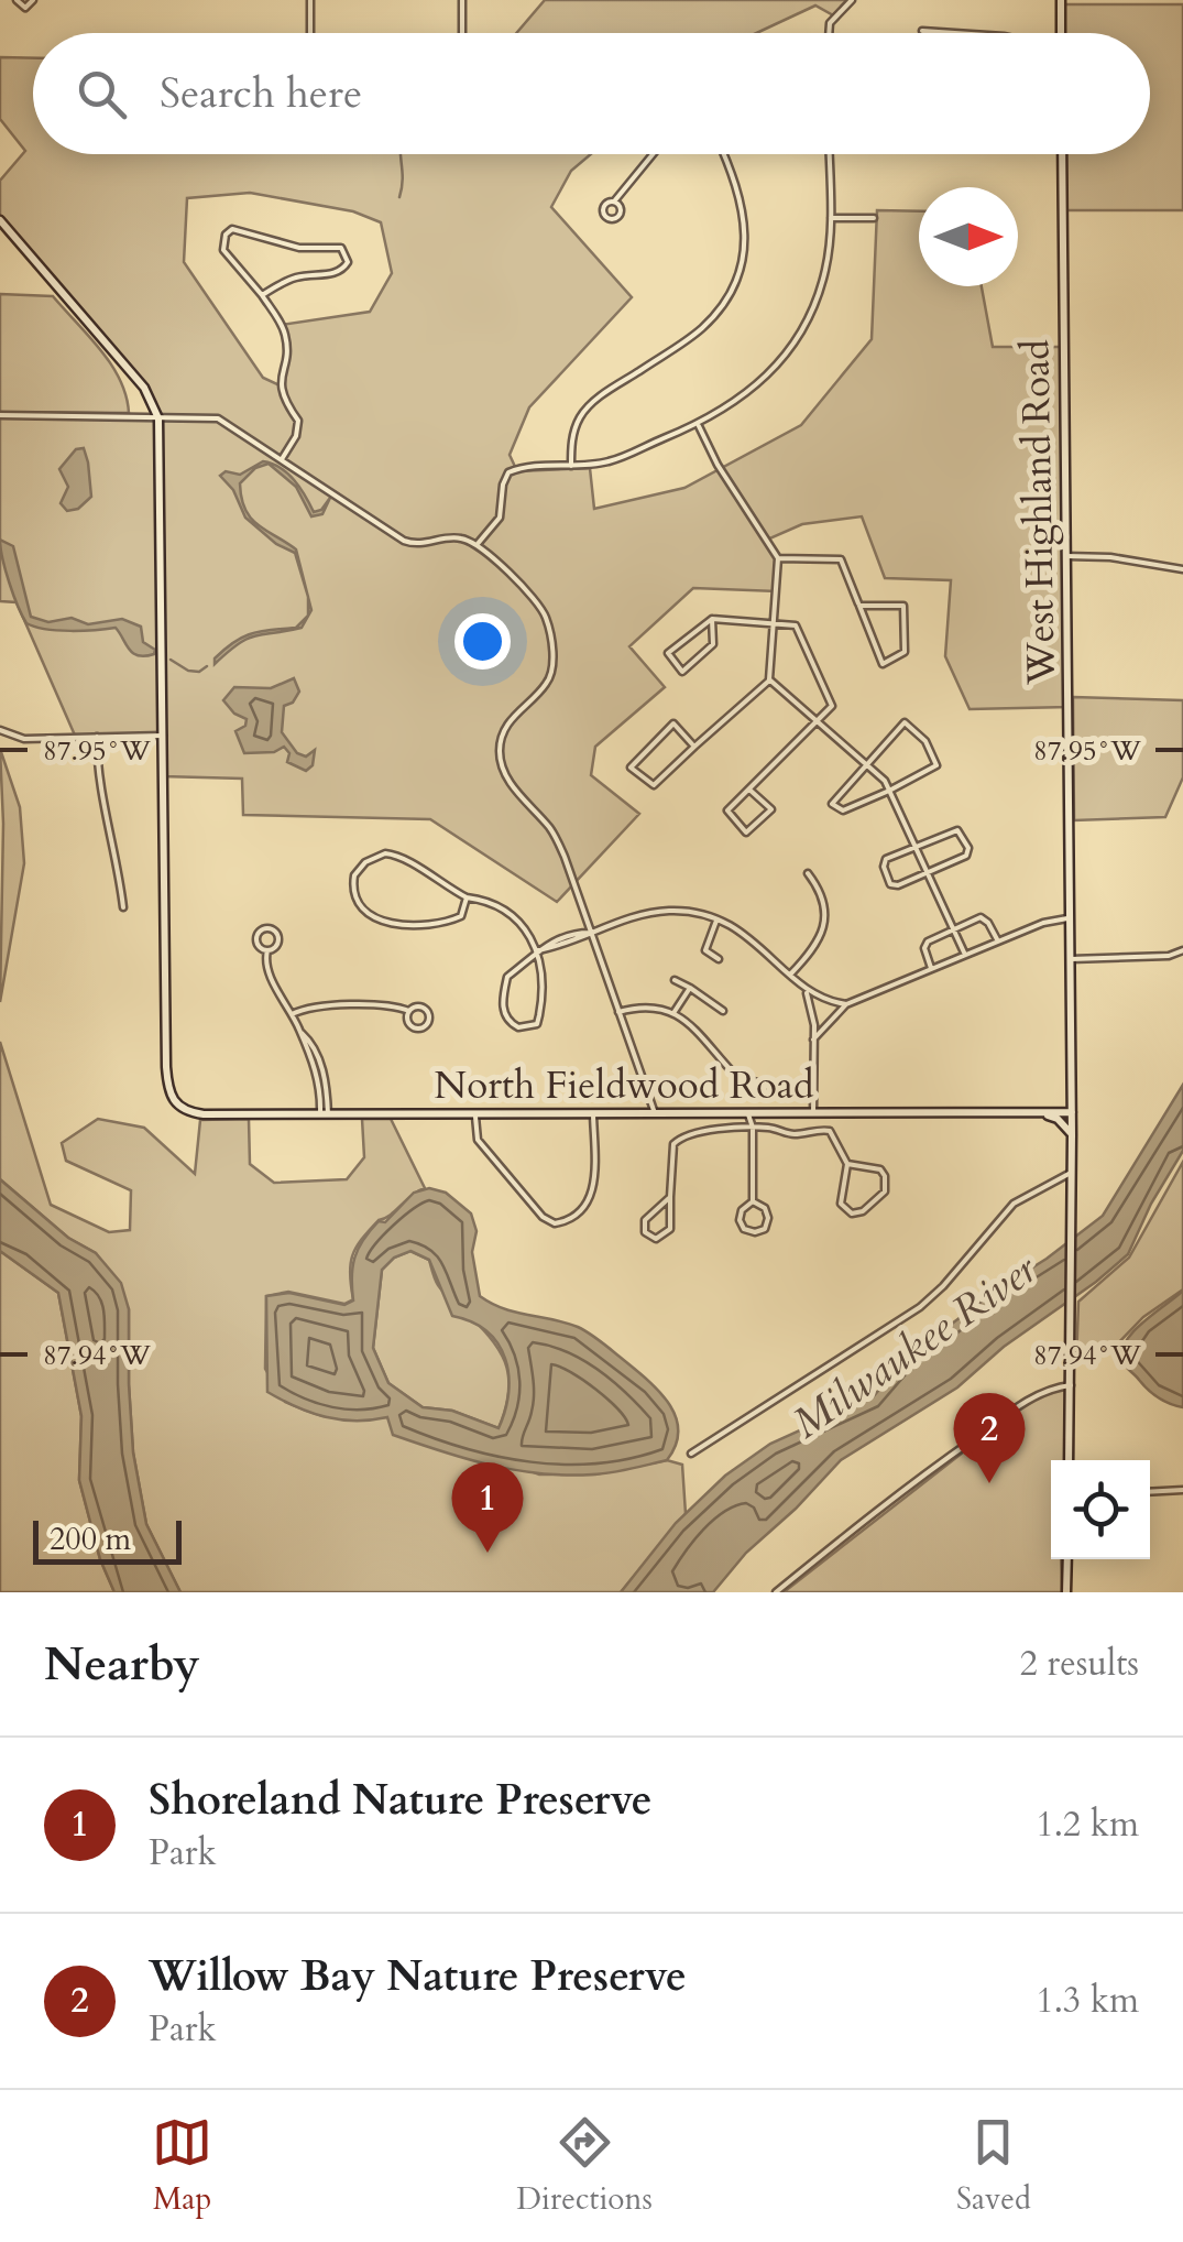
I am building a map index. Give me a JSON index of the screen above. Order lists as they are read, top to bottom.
{
  "streets": {
    "street": ["West Highland Road", "North Fieldwood Road"]
  },
  "crossings": [
    ["West Highland Road", "North Fieldwood Road"]
  ],
  "water": ["Milwaukee River"],
  "scale_bar": "200 m",
  "north": "right",
  "page": {
    "search": "Search here",
    "pins": ["2", "1"],
    "scale": "200 m",
    "heading": ["Nearby", "2 results"],
    "list": [
      {
        "mark": "1",
        "name": "Shoreland Nature Preserve",
        "note": "Park",
        "value": "1.2 km"
      },
      {
        "mark": "2",
        "name": "Willow Bay Nature Preserve",
        "note": "Park",
        "value": "1.3 km"
      }
    ],
    "nav": ["Map", "Directions", "Saved"]
  },
  "coordinates": ["87.95°W", "87.94°W"]
}
